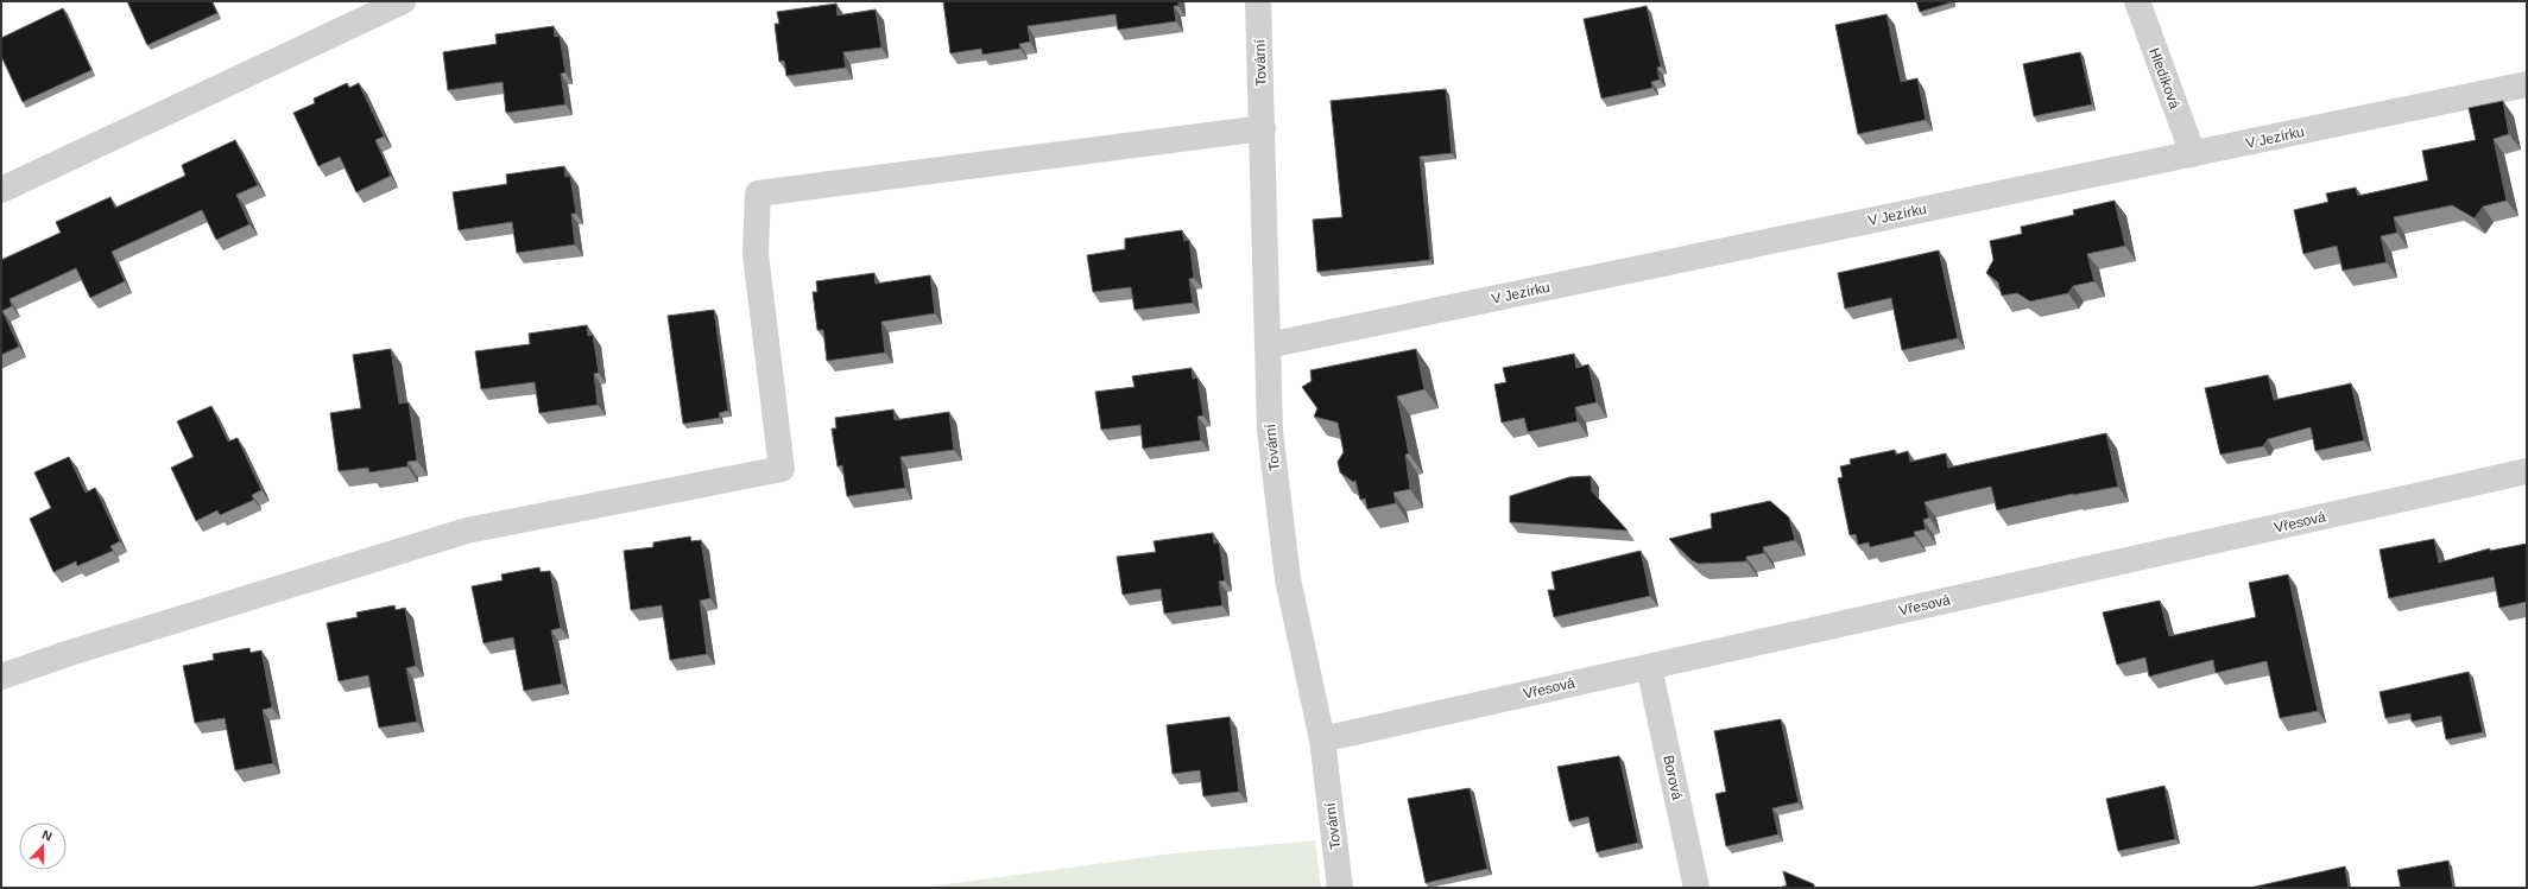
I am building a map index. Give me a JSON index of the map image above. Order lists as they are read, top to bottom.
{
  "streets": {
    "street": [
      "Tovární",
      "Hledíková",
      "V Jezírku",
      "Vřesová",
      "Borová"
    ]
  },
  "crossings": [
    ["Tovární", "V Jezírku"],
    ["Tovární", "Vřesová"],
    ["Hledíková", "V Jezírku"],
    ["Vřesová", "Borová"]
  ],
  "north": "top"
}
